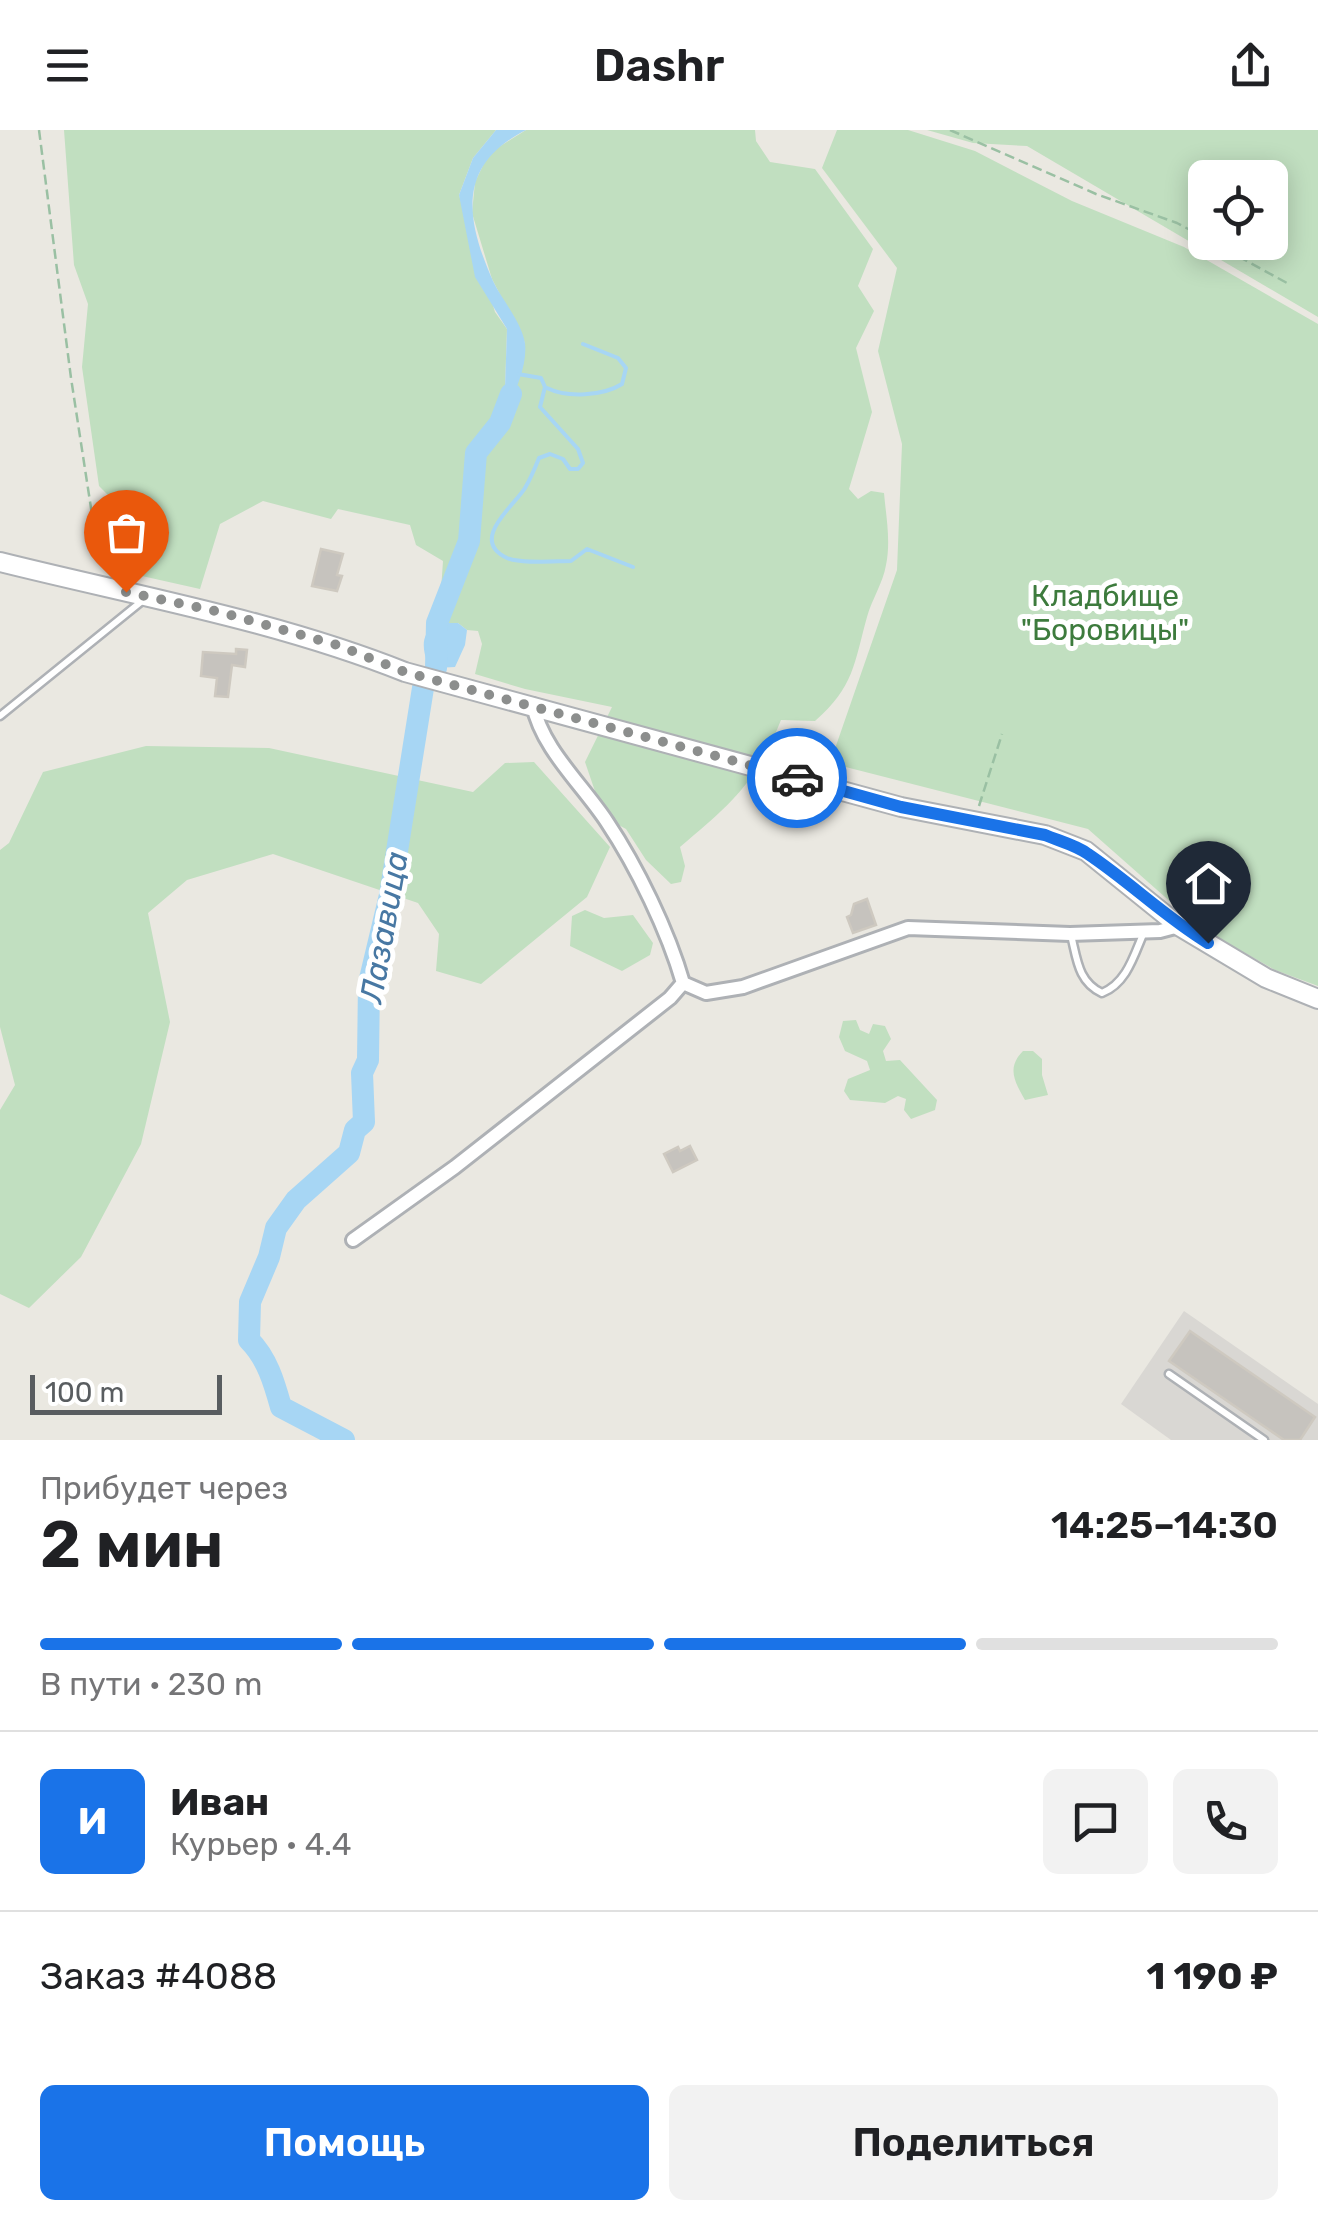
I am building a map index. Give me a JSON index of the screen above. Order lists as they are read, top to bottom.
{
  "water": ["Лазавица"],
  "parks": ["Кладбище \"Боровицы\""],
  "scale_bar": "100 m",
  "page": {
    "header": "Dashr",
    "scale": "100 m",
    "heading": ["2 мин", "Прибудет через", "14:25–14:30"],
    "panel": [
      "Иван",
      "Курьер · 4.4",
      "Заказ #4088",
      "1 190 ₽"
    ],
    "bar": "В пути · 230 m",
    "round": "И",
    "buttons": ["Помощь", "Поделиться"]
  }
}
